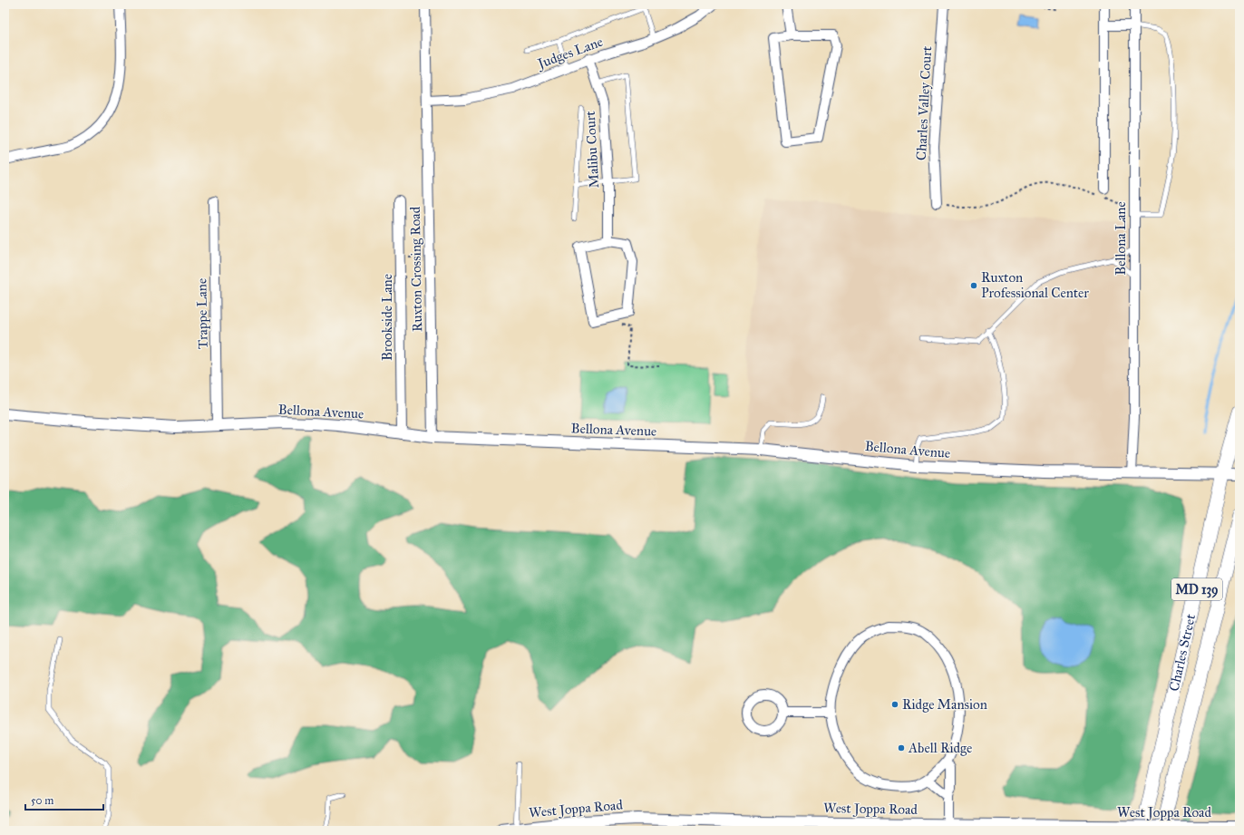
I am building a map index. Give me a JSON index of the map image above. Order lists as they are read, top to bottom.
{
  "streets": {
    "main road": ["MD 139", "Charles Street"],
    "street": [
      "Judges Lane",
      "Charles Valley Court",
      "Malibu Court",
      "Bellona Lane",
      "Ruxton Crossing Road",
      "Trappe Lane",
      "Brookside Lane",
      "Bellona Avenue",
      "West Joppa Road"
    ]
  },
  "crossings": [
    ["Judges Lane", "Malibu Court"],
    ["Judges Lane", "Ruxton Crossing Road"],
    ["Bellona Lane", "Bellona Avenue"],
    ["Ruxton Crossing Road", "Bellona Avenue"],
    ["Trappe Lane", "Bellona Avenue"],
    ["Brookside Lane", "Bellona Avenue"],
    ["Bellona Avenue", "Charles Street"]
  ],
  "places": ["Ruxton Professional Center", "Ridge Mansion", "Abell Ridge"],
  "scale_bar": "50 m"
}
